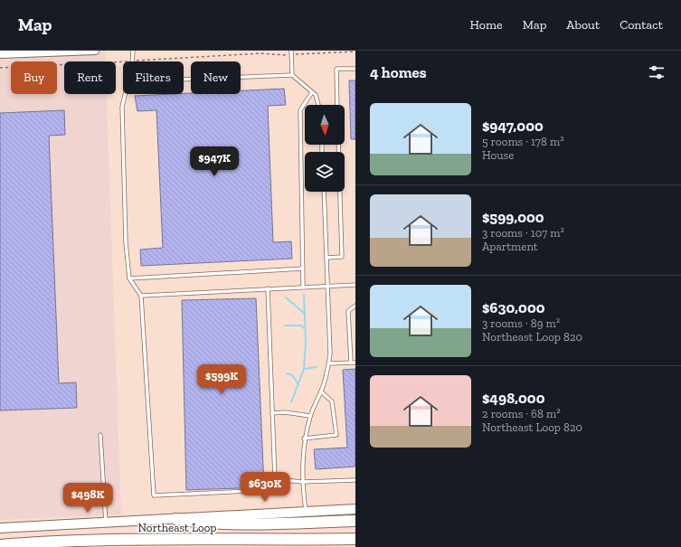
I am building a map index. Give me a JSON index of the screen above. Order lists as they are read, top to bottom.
{
  "streets": {
    "highway": ["Northeast Loop"]
  },
  "north": "bottom",
  "page": {
    "header": "Map",
    "nav": [
      "Home",
      "Map",
      "About",
      "Contact"
    ],
    "heading": "4 homes",
    "chip": [
      "Buy",
      "Rent",
      "Filters",
      "New"
    ],
    "list": [
      {
        "name": "$947,000",
        "note": "5 rooms · 178 m² · House"
      },
      {
        "name": "$599,000",
        "note": "3 rooms · 107 m² · Apartment"
      },
      {
        "name": "$630,000",
        "note": "3 rooms · 89 m² · Northeast Loop 820"
      },
      {
        "name": "$498,000",
        "note": "2 rooms · 68 m² · Northeast Loop 820"
      }
    ],
    "price": [
      "$947K",
      "$599K",
      "$630K",
      "$498K"
    ]
  }
}
